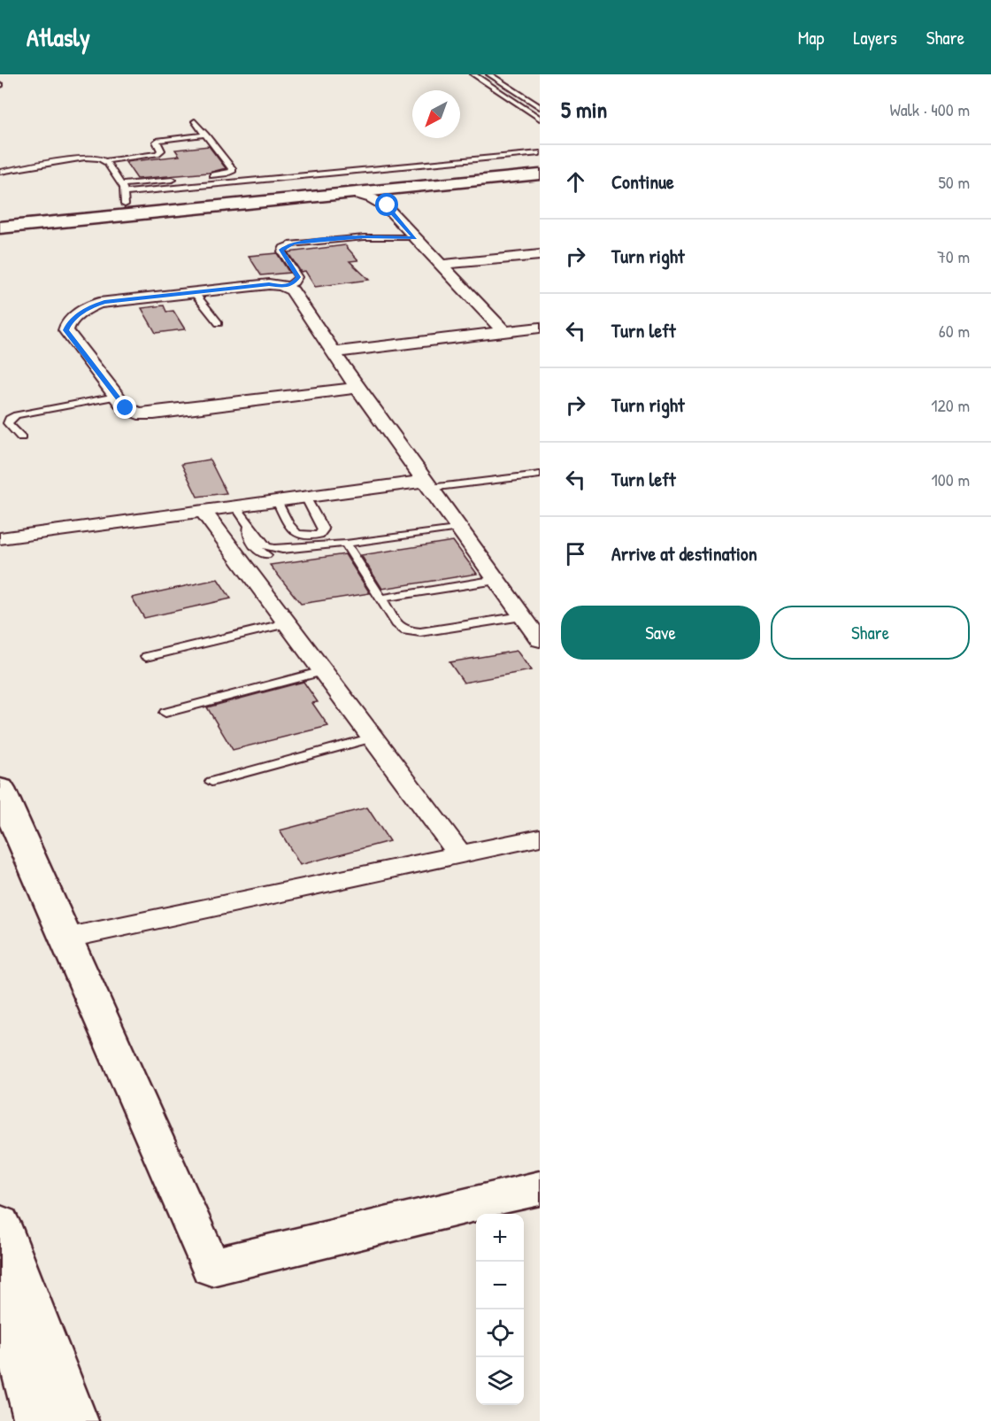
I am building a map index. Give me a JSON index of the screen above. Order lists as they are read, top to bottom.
{
  "north": "bottom left",
  "page": {
    "header": "Atlasly",
    "nav": ["Map", "Layers", "Share"],
    "heading": ["5 min", "Walk · 400 m"],
    "list": [
      ["Continue", "50 m"],
      ["Turn right", "70 m"],
      ["Turn left", "60 m"],
      ["Turn right", "120 m"],
      ["Turn left", "100 m"],
      "Arrive at destination"
    ],
    "buttons": ["Save", "Share"],
    "map_buttons": ["+", "−"]
  }
}
